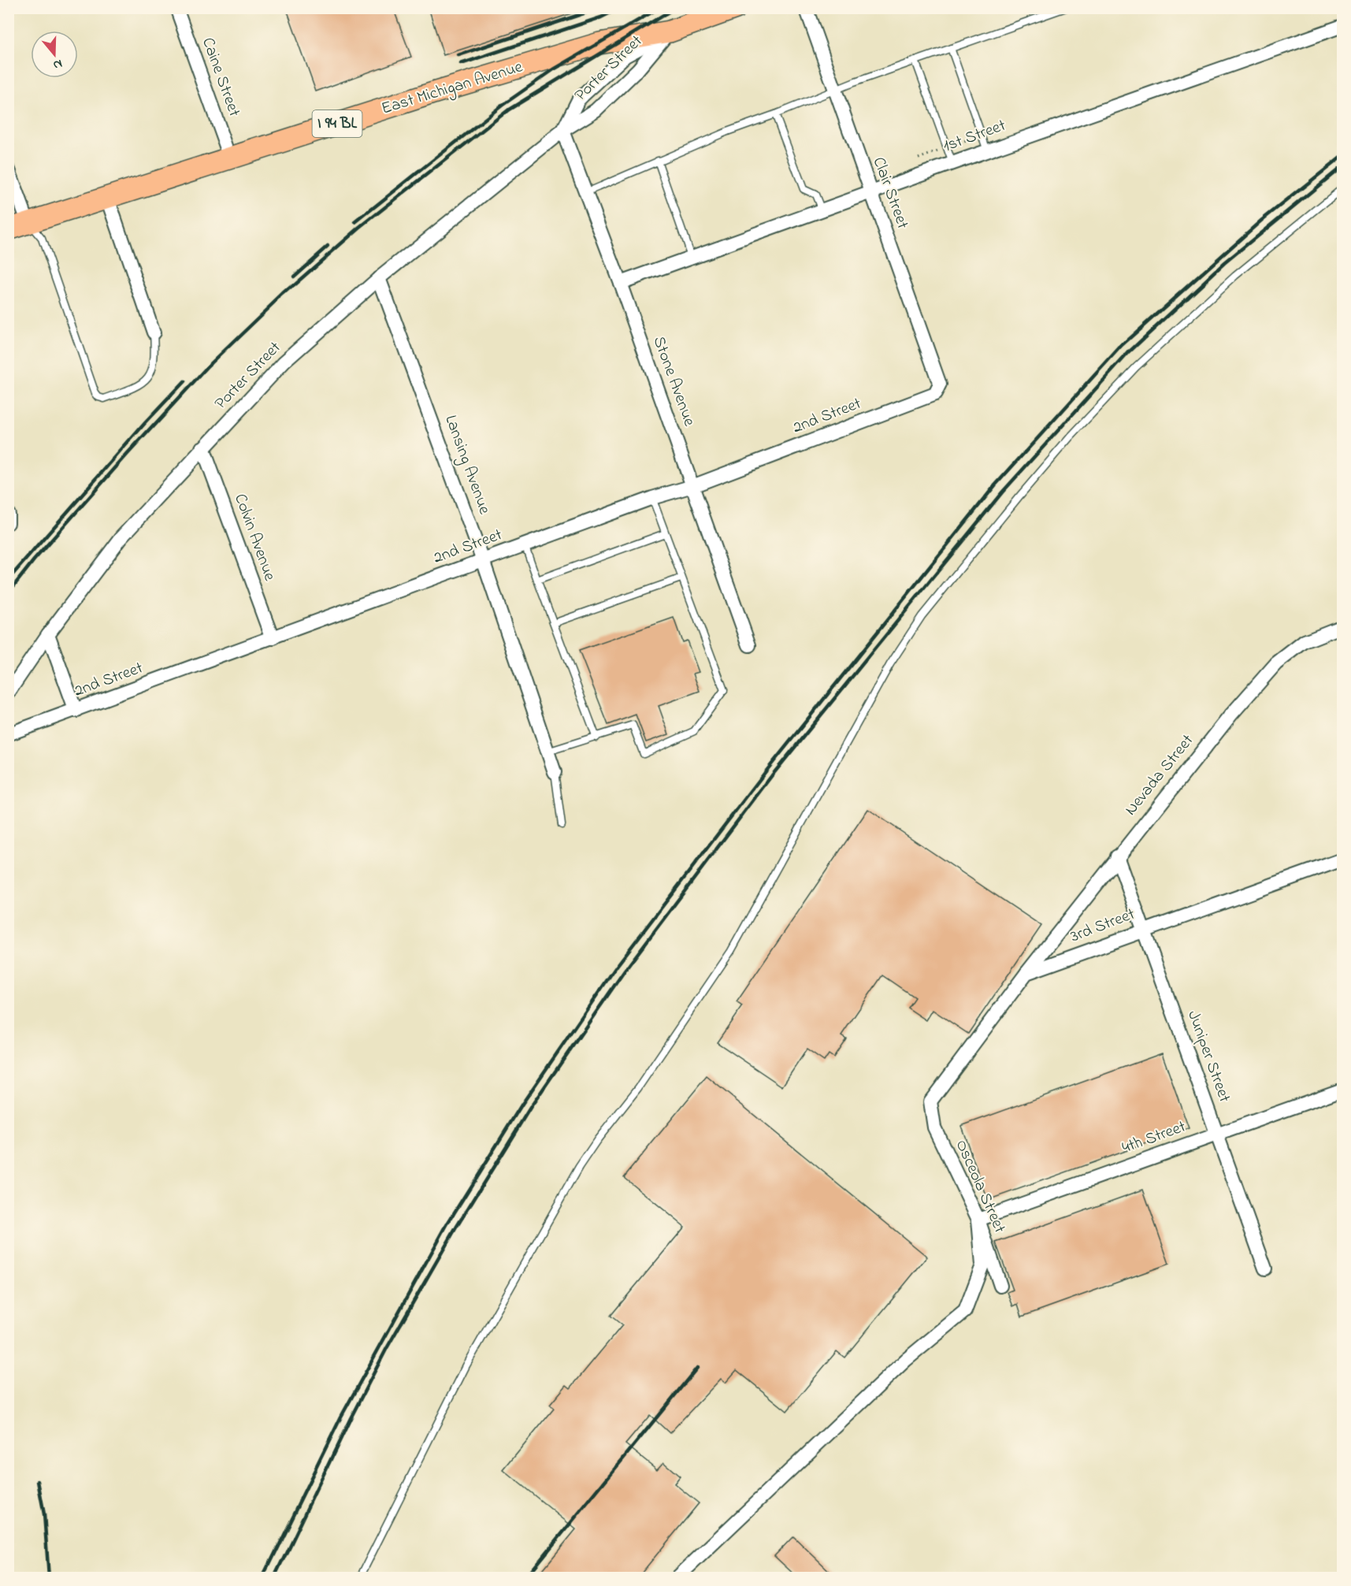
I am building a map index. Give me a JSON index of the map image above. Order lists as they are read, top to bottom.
{
  "streets": {
    "highway": ["East Michigan Avenue", "I 94 BL"],
    "street": [
      "Porter Street",
      "Caine Street",
      "1st Street",
      "Clair Street",
      "Stone Avenue",
      "2nd Street",
      "Lansing Avenue",
      "Colvin Avenue",
      "Nevada Street",
      "3rd Street",
      "Juniper Street",
      "4th Street",
      "Osceola Street"
    ]
  },
  "crossings": [
    ["Porter Street", "East Michigan Avenue"],
    ["Porter Street", "Stone Avenue"],
    ["Porter Street", "Lansing Avenue"],
    ["Porter Street", "Colvin Avenue"],
    ["Caine Street", "East Michigan Avenue"],
    ["1st Street", "Clair Street"],
    ["1st Street", "Stone Avenue"],
    ["Clair Street", "2nd Street"],
    ["Stone Avenue", "2nd Street"],
    ["2nd Street", "Lansing Avenue"],
    ["2nd Street", "Colvin Avenue"],
    ["Nevada Street", "3rd Street"],
    ["Nevada Street", "Juniper Street"],
    ["Nevada Street", "Osceola Street"],
    ["3rd Street", "Juniper Street"],
    ["3rd Street", "Osceola Street"],
    ["Juniper Street", "4th Street"],
    ["4th Street", "Osceola Street"]
  ],
  "north": "bottom"
}
